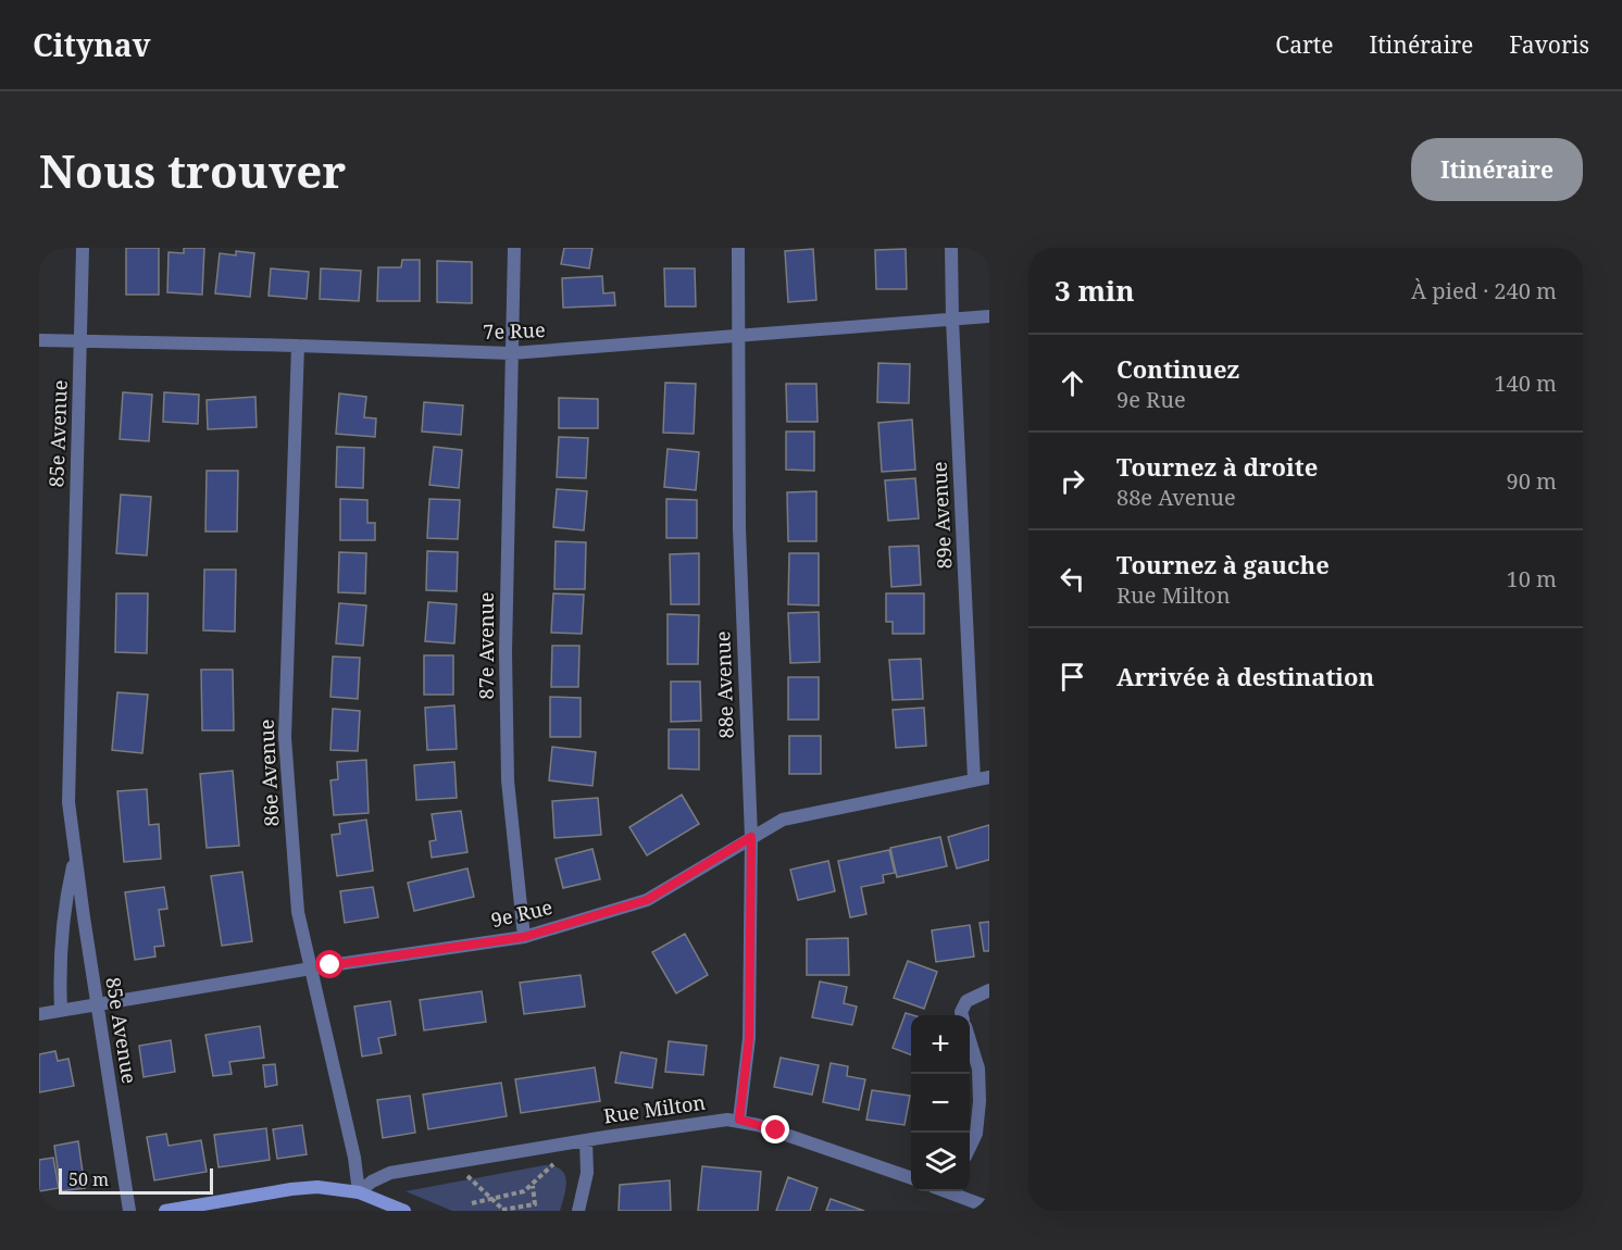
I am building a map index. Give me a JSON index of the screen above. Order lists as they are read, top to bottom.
{
  "streets": {
    "street": [
      "7e Rue",
      "85e Avenue",
      "89e Avenue",
      "87e Avenue",
      "88e Avenue",
      "86e Avenue",
      "9e Rue",
      "Rue Milton"
    ]
  },
  "crossings": [
    ["7e Rue", "85e Avenue"],
    ["7e Rue", "89e Avenue"],
    ["7e Rue", "87e Avenue"],
    ["7e Rue", "88e Avenue"],
    ["7e Rue", "86e Avenue"],
    ["85e Avenue", "9e Rue"],
    ["89e Avenue", "9e Rue"],
    ["87e Avenue", "9e Rue"],
    ["88e Avenue", "9e Rue"],
    ["88e Avenue", "Rue Milton"],
    ["86e Avenue", "9e Rue"],
    ["86e Avenue", "Rue Milton"]
  ],
  "scale_bar": "50 m",
  "page": {
    "header": "Citynav",
    "nav": ["Carte", "Itinéraire", "Favoris"],
    "buttons": "Itinéraire",
    "title": "Nous trouver",
    "heading": ["3 min", "À pied · 240 m"],
    "list": [
      ["Continuez", "9e Rue", "140 m"],
      ["Tournez à droite", "88e Avenue", "90 m"],
      ["Tournez à gauche", "Rue Milton", "10 m"],
      "Arrivée à destination"
    ],
    "map_buttons": ["+", "−"],
    "scale": "50 m"
  }
}
